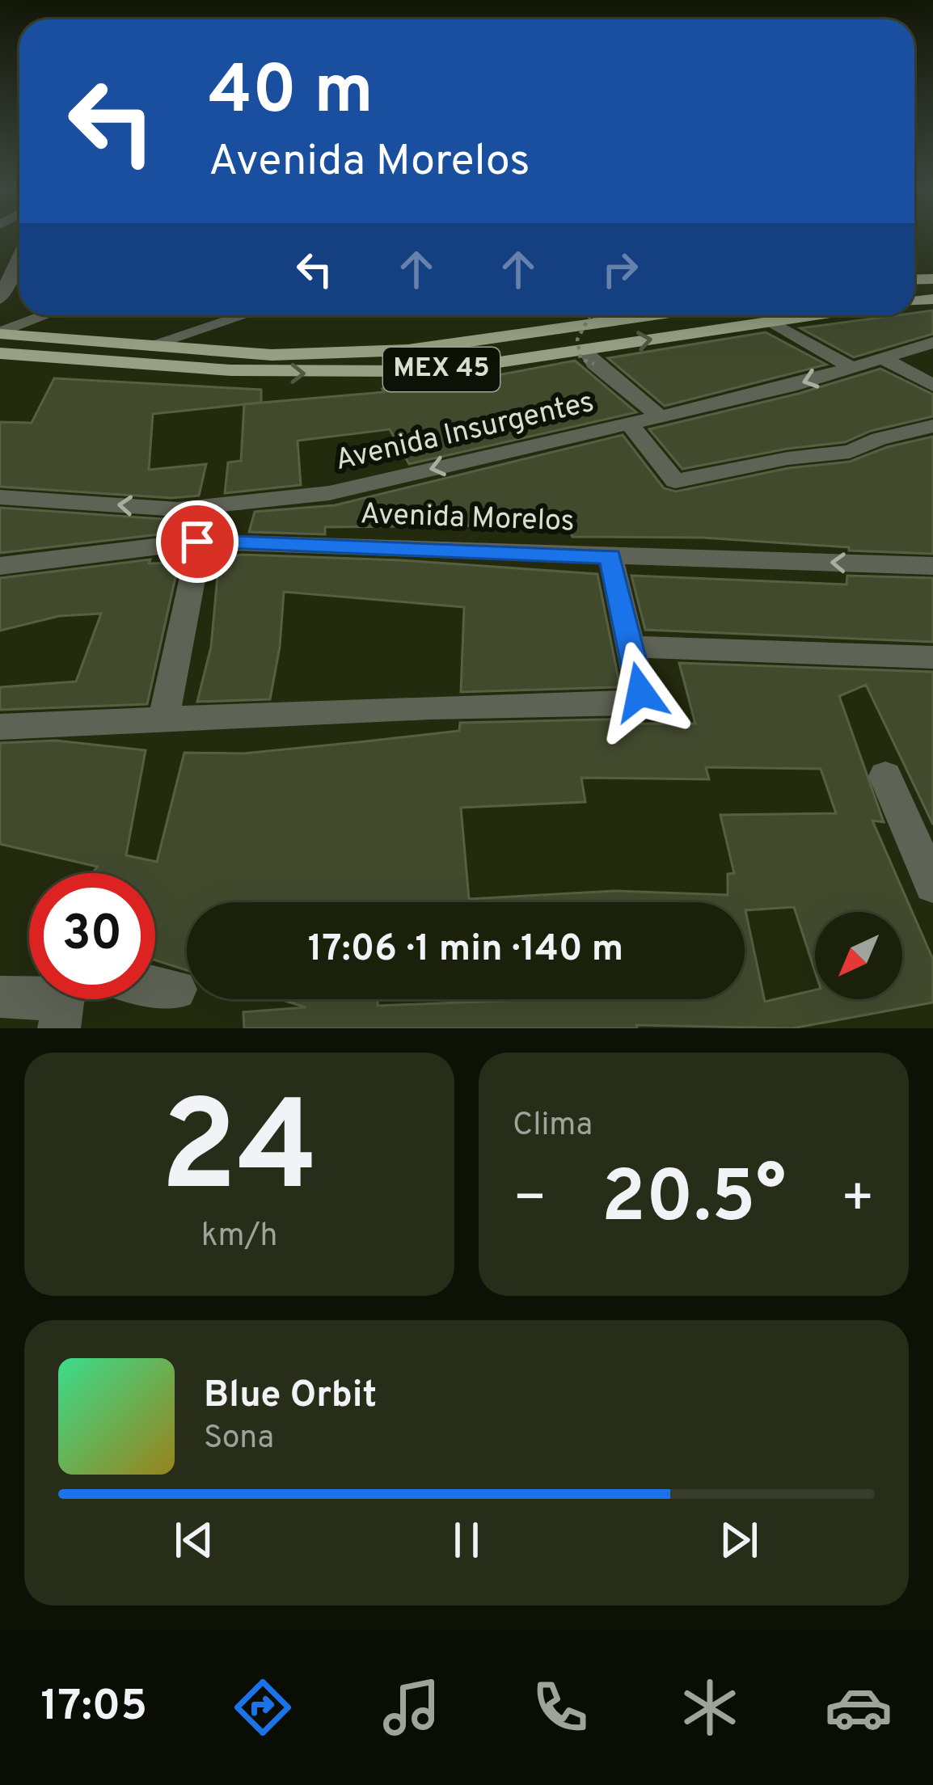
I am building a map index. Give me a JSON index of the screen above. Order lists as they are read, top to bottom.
{
  "streets": {
    "main road": ["MEX 45"],
    "street": ["Avenida Insurgentes", "Avenida Morelos"]
  },
  "one_way": ["Avenida Insurgentes"],
  "north": "bottom left",
  "page": {
    "turn": ["40 m", "Avenida Morelos"],
    "limit": "30",
    "trip": "17:06 · 1 min · 140 m",
    "tile": [
      ["24", "km/h"],
      "Clima"
    ],
    "heat": ["−", "20.5°", "+"],
    "song": ["Blue Orbit", "Sona"],
    "tabs": "17:05"
  }
}
